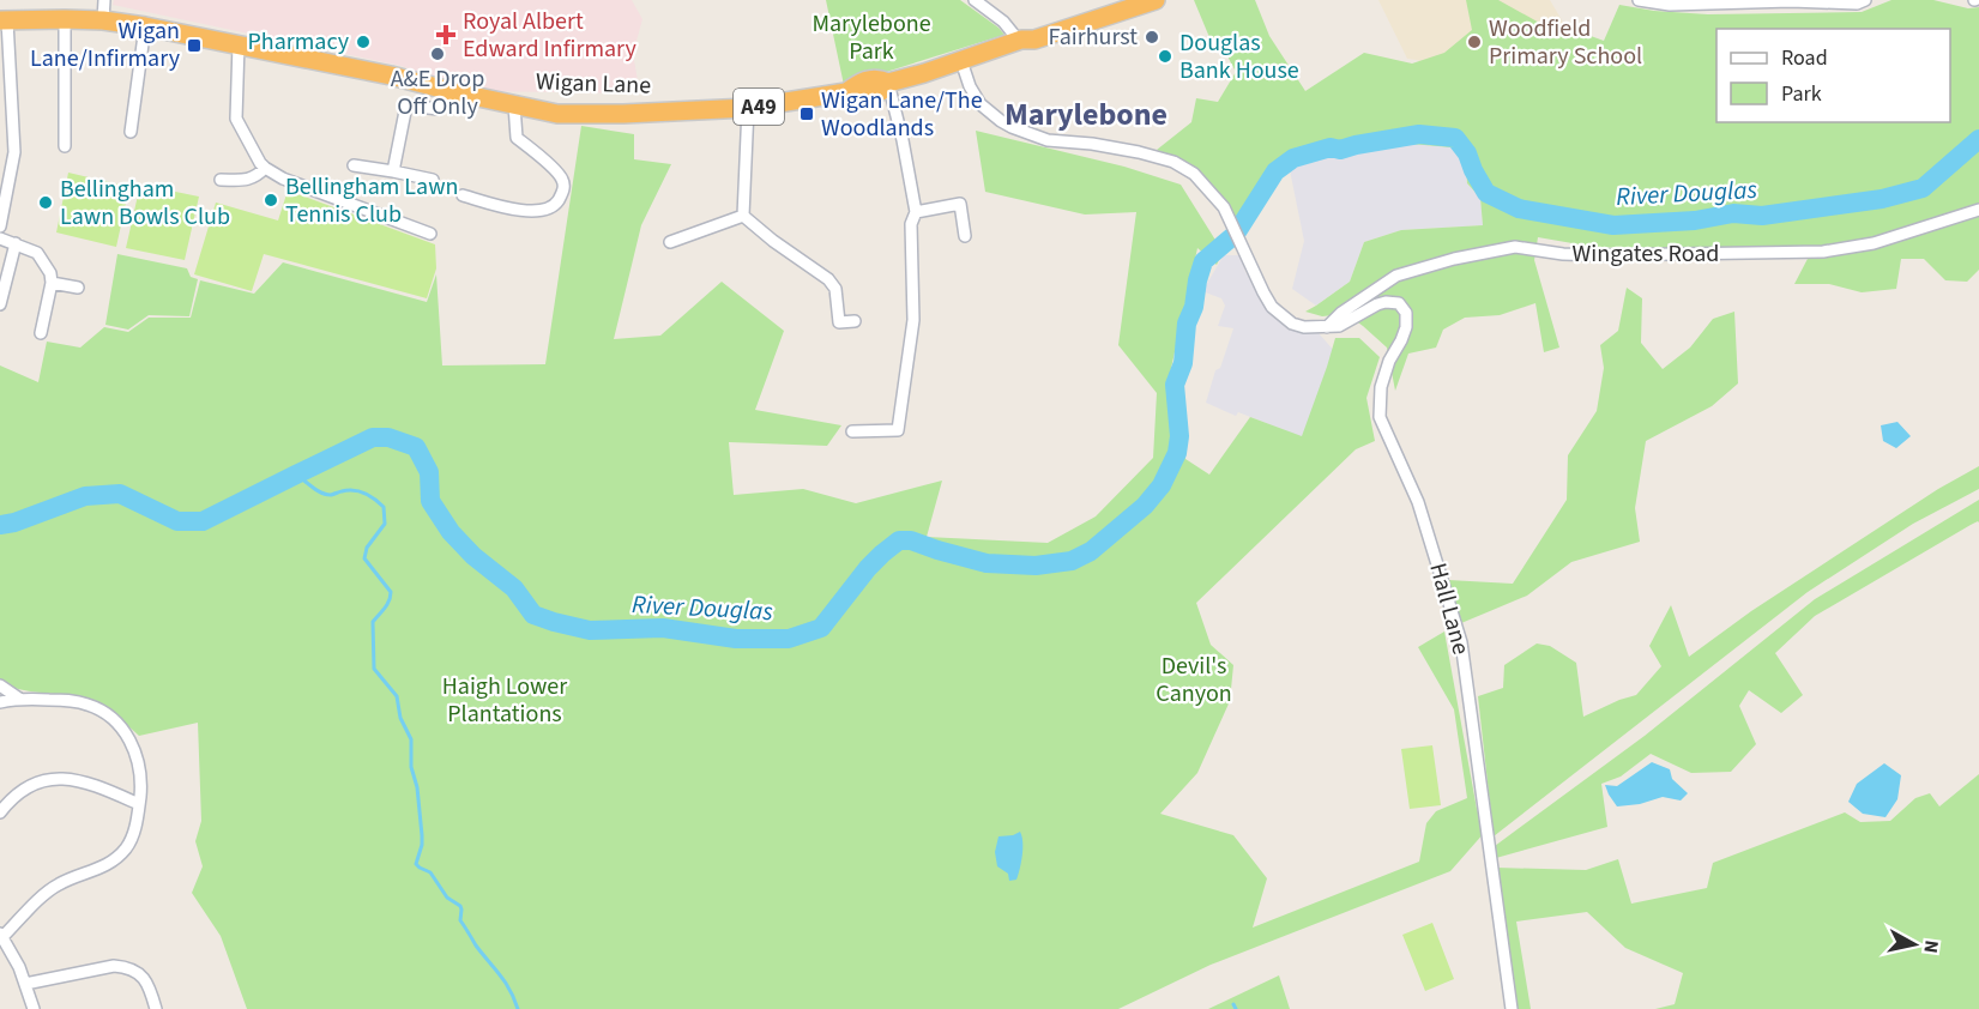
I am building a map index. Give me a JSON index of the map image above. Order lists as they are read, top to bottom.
{
  "streets": {
    "highway": ["Wigan Lane", "A49"],
    "street": ["Wingates Road", "Hall Lane"]
  },
  "crossings": [
    ["Wingates Road", "Hall Lane"]
  ],
  "districts": ["Marylebone"],
  "water": ["River Douglas"],
  "parks": ["Marylebone Park", "Devil's Canyon", "Haigh Lower Plantations"],
  "places": {
    "health": ["Royal Albert Edward Infirmary"],
    "other": [
      "Fairhurst",
      "Pharmacy",
      "Woodfield Primary School",
      "A&E Drop Off Only",
      "Douglas Bank House",
      "Bellingham Lawn Tennis Club",
      "Bellingham Lawn Bowls Club"
    ],
    "transit": ["Wigan Lane/Infirmary", "Wigan Lane/The Woodlands"]
  },
  "legend": ["Road", "Park"],
  "north": "right"
}
